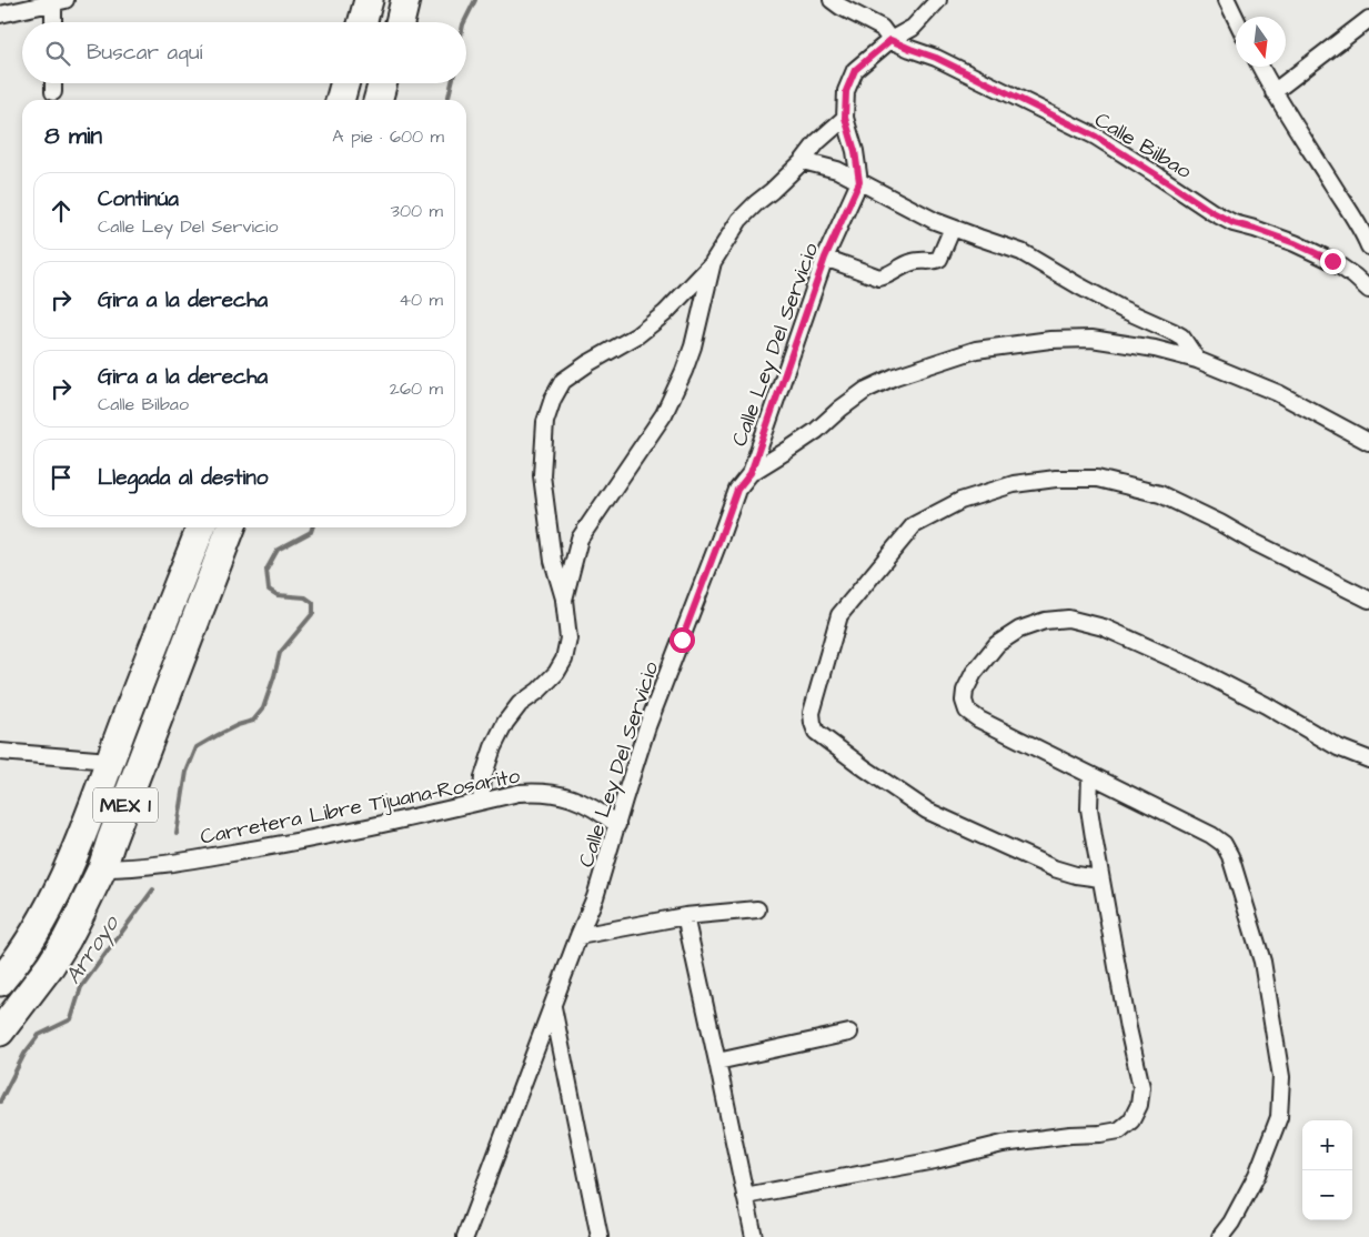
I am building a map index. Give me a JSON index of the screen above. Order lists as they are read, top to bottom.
{
  "streets": {
    "highway": ["MEX 1"],
    "street": ["Calle Bilbao", "Calle Ley Del Servicio", "Carretera Libre Tijuana-Rosarito"]
  },
  "crossings": [
    ["Calle Ley Del Servicio", "Carretera Libre Tijuana-Rosarito"],
    ["MEX 1", "Carretera Libre Tijuana-Rosarito"]
  ],
  "water": ["Arroyo"],
  "north": "bottom",
  "page": {
    "search": "Buscar aquí",
    "heading": ["8 min", "A pie · 600 m"],
    "list": [
      ["Continúa", "Calle Ley Del Servicio", "300 m"],
      ["Gira a la derecha", "40 m"],
      ["Gira a la derecha", "Calle Bilbao", "260 m"],
      "Llegada al destino"
    ],
    "map_buttons": ["+", "−"]
  }
}
